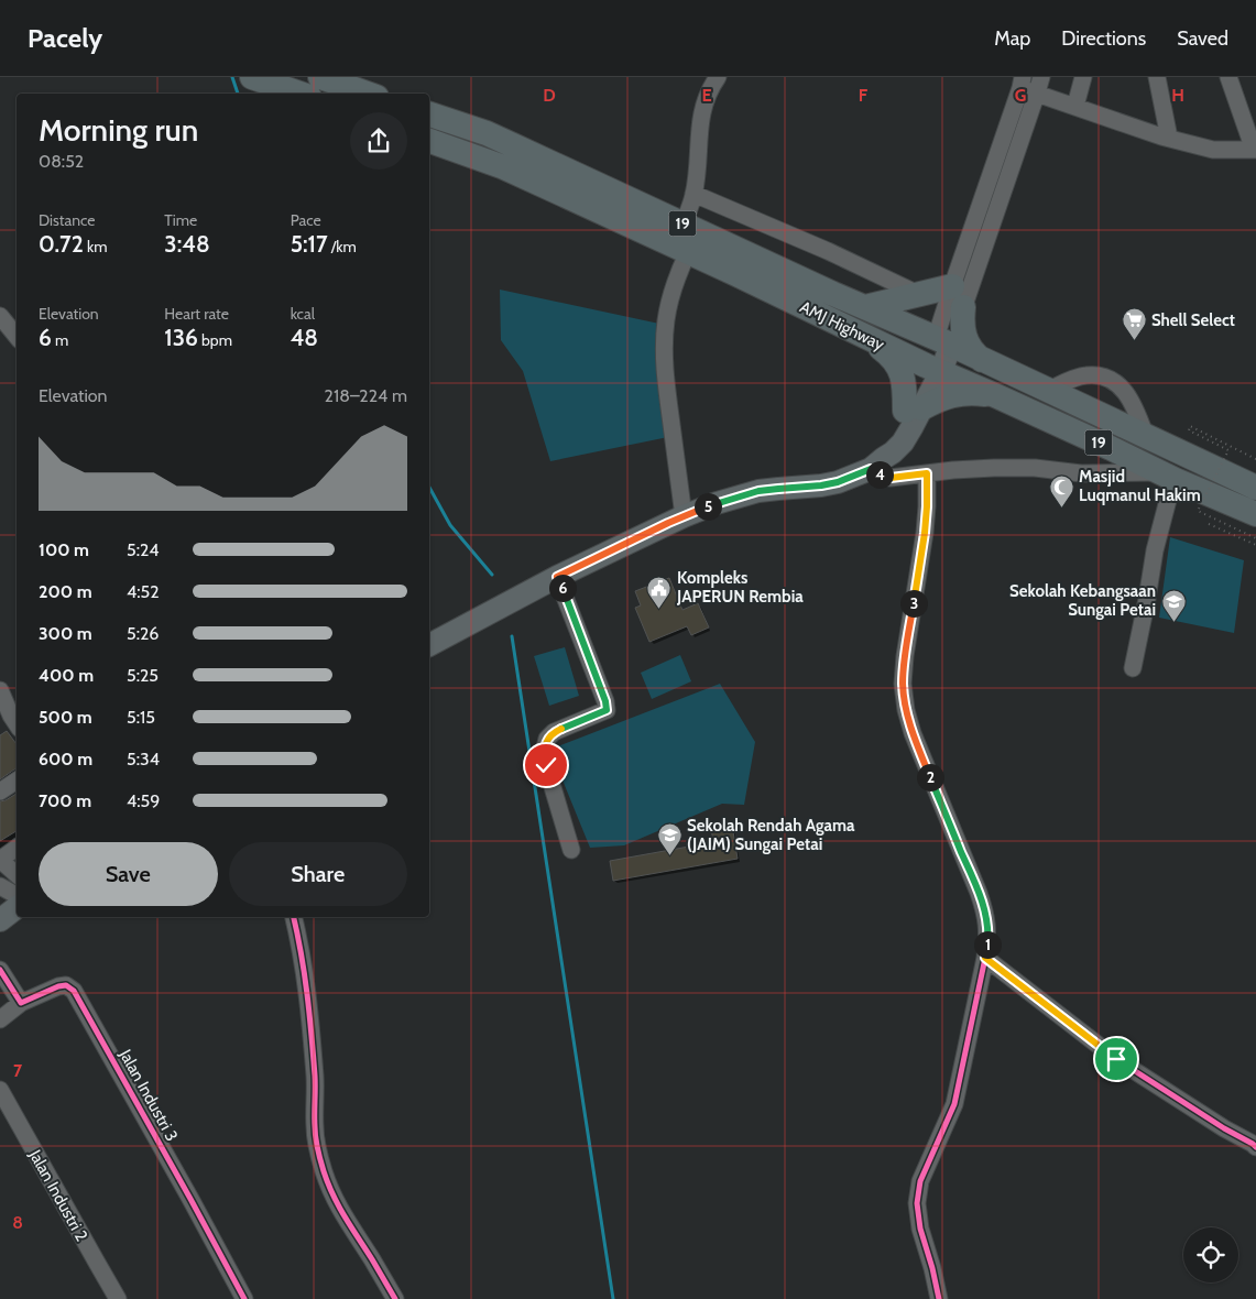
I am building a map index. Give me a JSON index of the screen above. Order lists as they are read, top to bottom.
{
  "streets": {
    "highway": ["19", "AMJ Highway"],
    "street": ["Jalan Industri 3", "Jalan Industri 2"]
  },
  "places": {
    "supermarket": ["Shell Select"],
    "mosque": ["Masjid Luqmanul Hakim"],
    "public building": ["Kompleks JAPERUN Rembia"],
    "school or university": ["Sekolah Kebangsaan Sungai Petai", "Sekolah Rendah Agama (JAIM) Sungai Petai"]
  },
  "page": {
    "header": "Pacely",
    "nav": ["Map", "Directions", "Saved"],
    "heading": ["Morning run", "08:52"],
    "stats": [
      ["Distance", "0.72 km"],
      ["Time", "3:48"],
      ["Pace", "5:17 /km"],
      ["Elevation", "6 m"],
      ["Heart rate", "136 bpm"],
      ["kcal", "48"]
    ],
    "chart": ["Elevation", "218–224 m"],
    "pins": [
      "4",
      "5",
      "6",
      "3",
      "2",
      "1"
    ],
    "list": [
      {
        "name": "100 m",
        "note": "5:24"
      },
      {
        "name": "200 m",
        "note": "4:52"
      },
      {
        "name": "300 m",
        "note": "5:26"
      },
      {
        "name": "400 m",
        "note": "5:25"
      },
      {
        "name": "500 m",
        "note": "5:15"
      },
      {
        "name": "600 m",
        "note": "5:34"
      },
      {
        "name": "700 m",
        "note": "4:59"
      }
    ],
    "buttons": ["Save", "Share"]
  },
  "grid": {
    "columns": [
      "D",
      "E",
      "F",
      "G",
      "H"
    ],
    "rows": ["7", "8"]
  }
}
